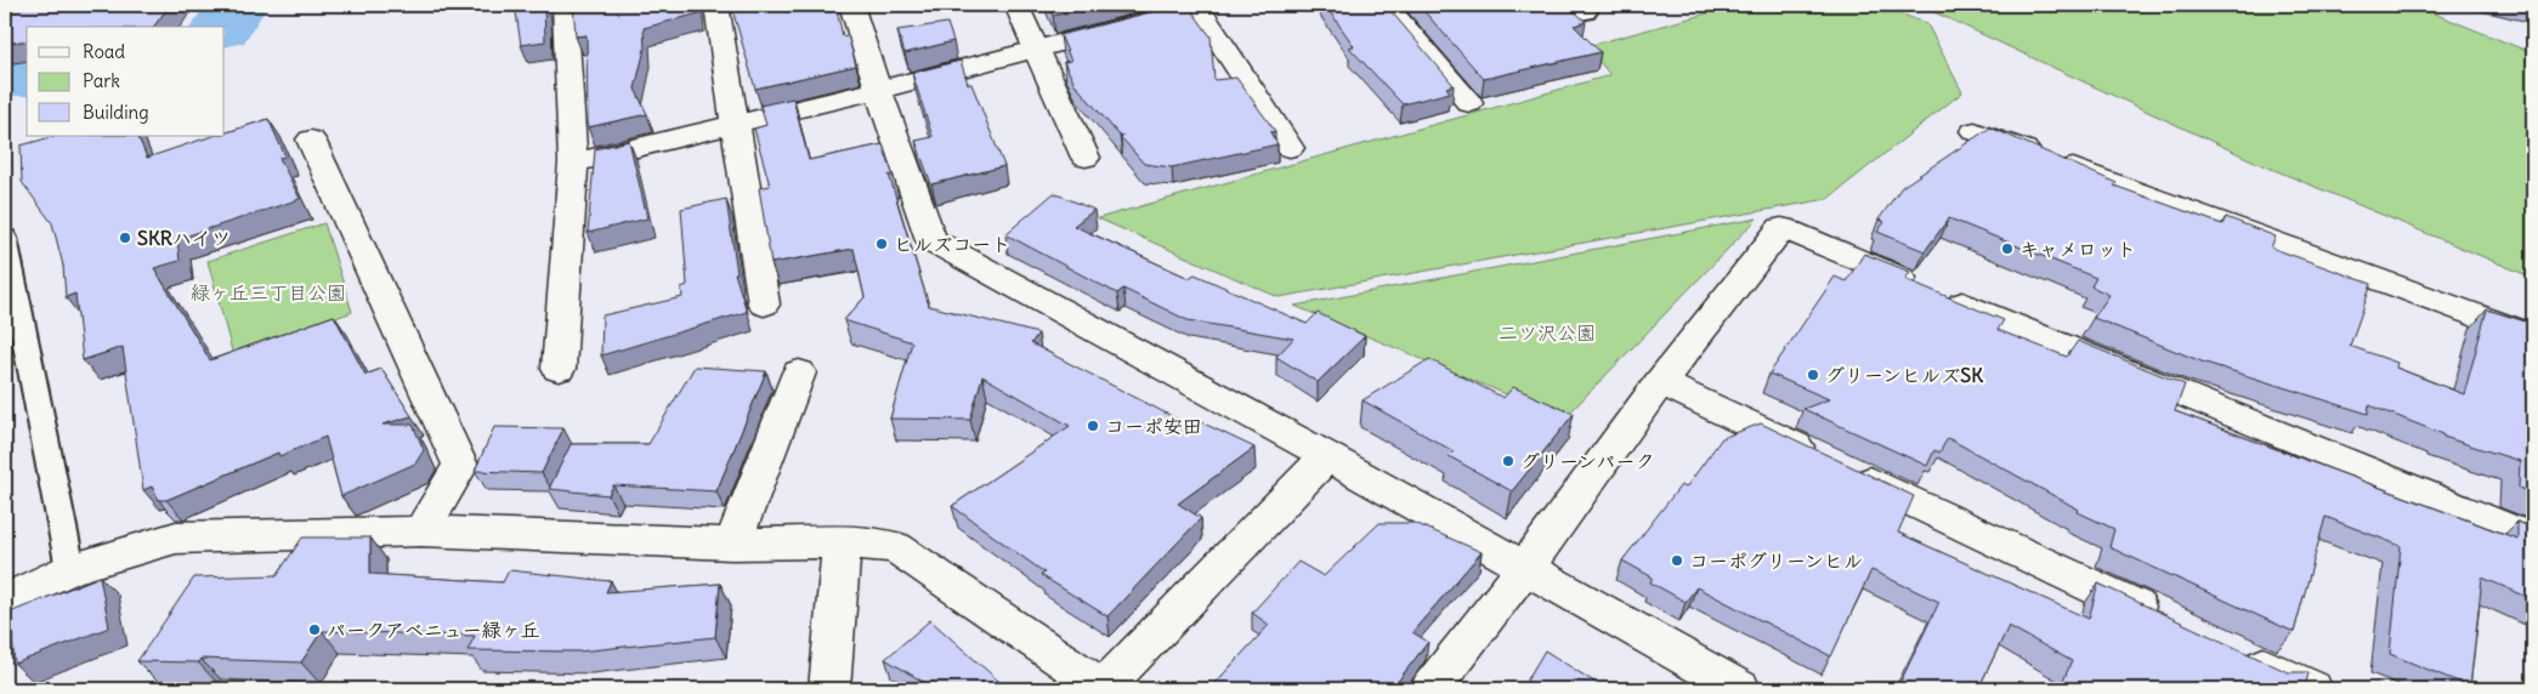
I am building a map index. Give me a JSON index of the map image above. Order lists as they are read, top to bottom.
{
  "parks": ["緑ヶ丘三丁目公園", "二ツ沢公園"],
  "places": [
    "SKRハイツ",
    "ヒルズコート",
    "キャメロット",
    "グリーンヒルズSK",
    "コーポ安田",
    "グリーンパーク",
    "コーポグリーンヒル",
    "パークアベニュー緑ヶ丘"
  ],
  "legend": ["Road", "Park", "Building"]
}
